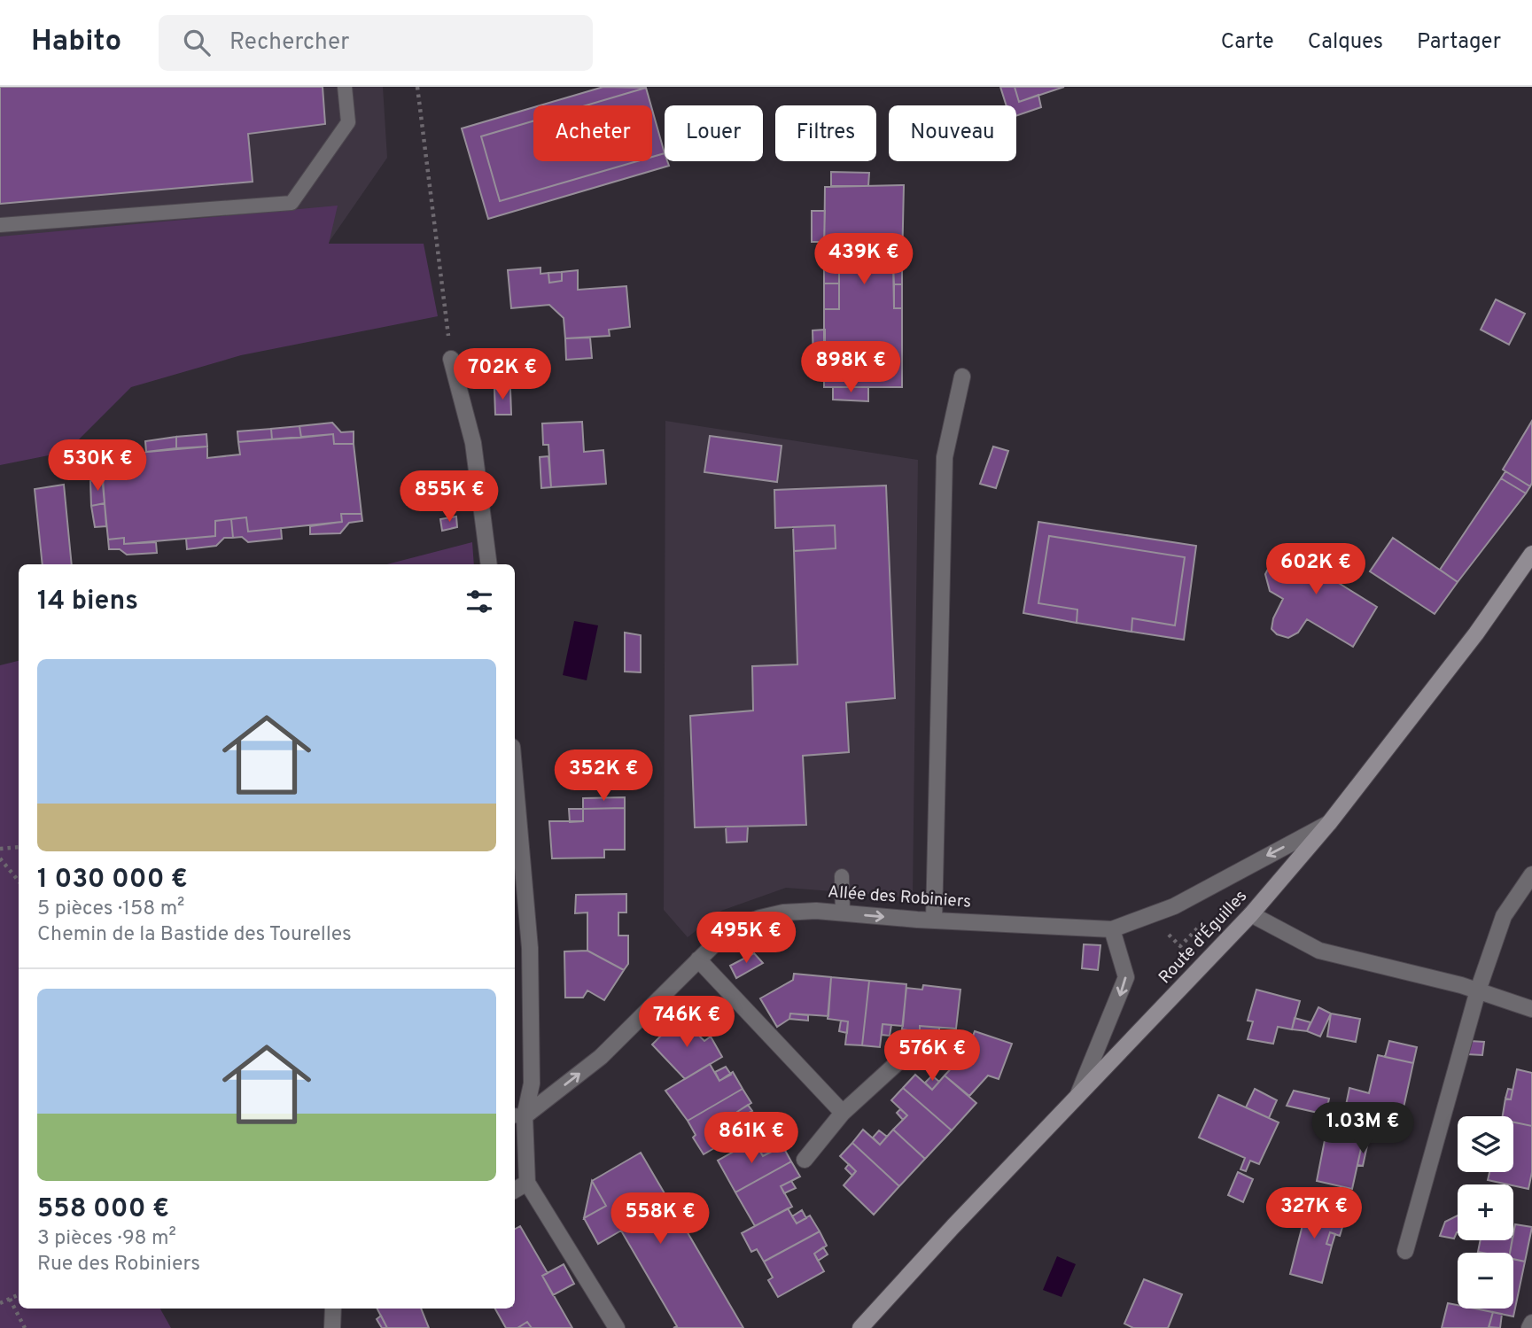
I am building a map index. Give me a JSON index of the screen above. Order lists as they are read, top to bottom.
{
  "streets": {
    "street": ["Allée des Robiniers", "Route d'Éguilles"]
  },
  "crossings": [
    ["Allée des Robiniers", "Route d'Éguilles"]
  ],
  "page": {
    "header": "Habito",
    "search": "Rechercher",
    "nav": ["Carte", "Calques", "Partager"],
    "chip": [
      "Acheter",
      "Louer",
      "Filtres",
      "Nouveau"
    ],
    "price": [
      "439K €",
      "898K €",
      "702K €",
      "530K €",
      "855K €",
      "602K €",
      "352K €",
      "495K €",
      "746K €",
      "576K €",
      "1.03M €",
      "861K €",
      "327K €",
      "558K €"
    ],
    "heading": "14 biens",
    "list": [
      {
        "name": "1 030 000 €",
        "note": "5 pièces · 158 m² · Chemin de la Bastide des Tourelles"
      },
      {
        "name": "558 000 €",
        "note": "3 pièces · 98 m² · Rue des Robiniers"
      }
    ],
    "map_buttons": ["+", "−"]
  }
}
